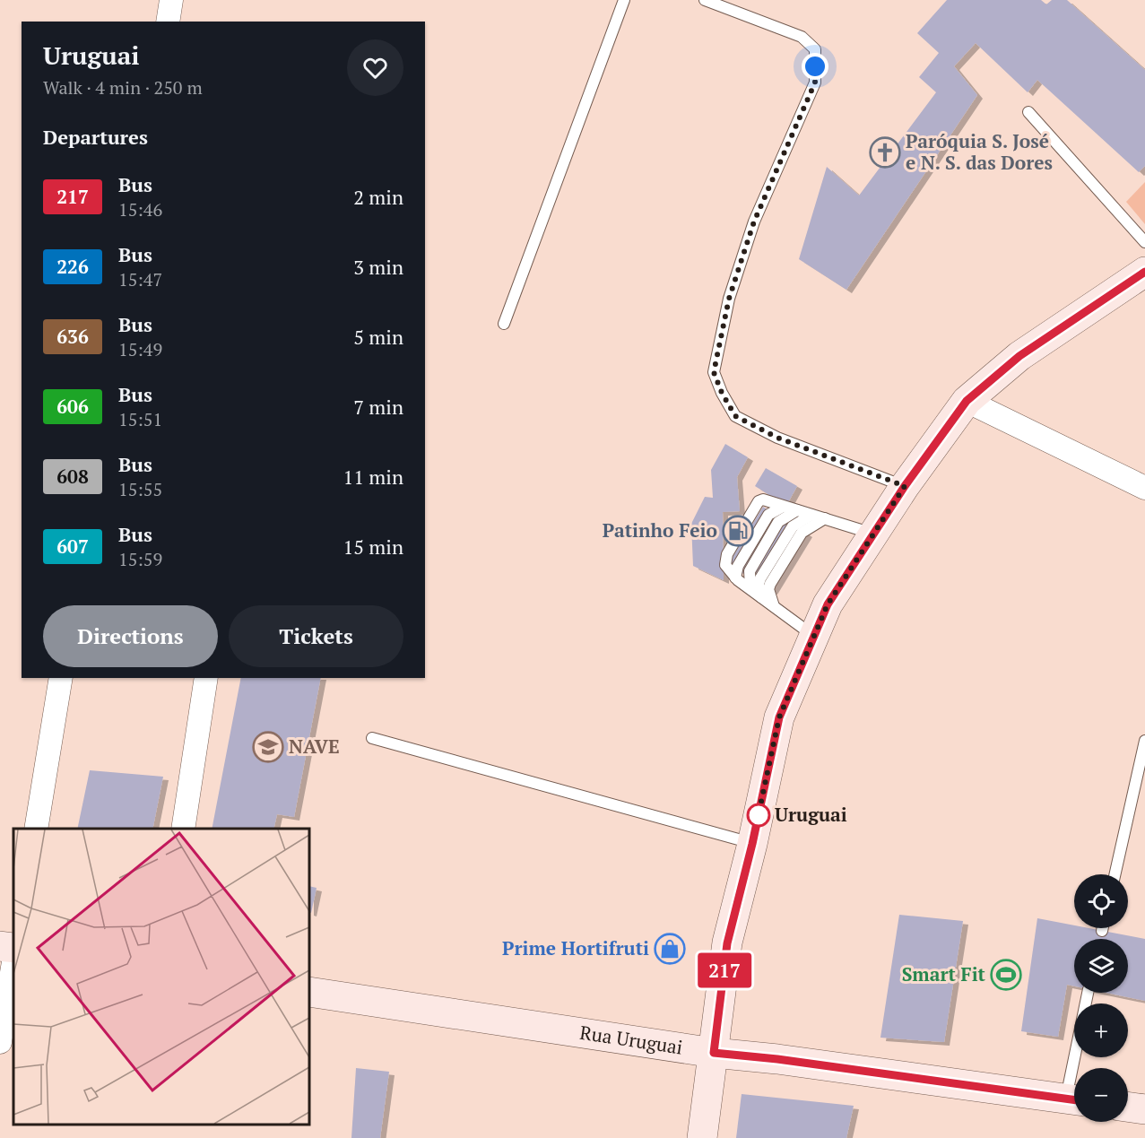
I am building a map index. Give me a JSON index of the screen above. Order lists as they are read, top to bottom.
{
  "streets": {
    "main road": ["Rua Uruguai"]
  },
  "places": {
    "church": ["Paróquia S. José e N. S. das Dores"],
    "fuel station": ["Patinho Feio"],
    "school or university": ["NAVE"],
    "other": ["Uruguai"],
    "shop": ["Prime Hortifruti"],
    "sports": ["Smart Fit"]
  },
  "lines": ["bus line 217"],
  "page": {
    "on_map": "217",
    "heading": [
      ["Uruguai", "Walk · 4 min · 250 m"],
      "Departures"
    ],
    "list": [
      {
        "mark": "217",
        "name": "Bus",
        "note": "15:46",
        "value": "2 min"
      },
      {
        "mark": "226",
        "name": "Bus",
        "note": "15:47",
        "value": "3 min"
      },
      {
        "mark": "636",
        "name": "Bus",
        "note": "15:49",
        "value": "5 min"
      },
      {
        "mark": "606",
        "name": "Bus",
        "note": "15:51",
        "value": "7 min"
      },
      {
        "mark": "608",
        "name": "Bus",
        "note": "15:55",
        "value": "11 min"
      },
      {
        "mark": "607",
        "name": "Bus",
        "note": "15:59",
        "value": "15 min"
      }
    ],
    "buttons": ["Directions", "Tickets"],
    "map_buttons": ["+", "−"]
  }
}
